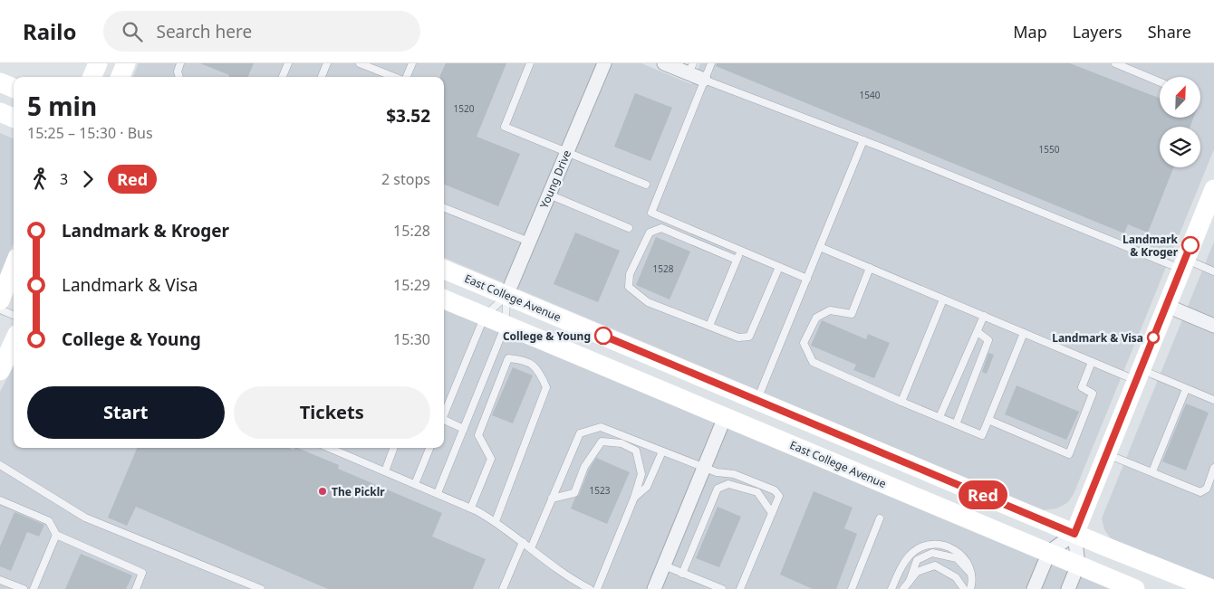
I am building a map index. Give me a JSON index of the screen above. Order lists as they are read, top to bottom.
{
  "streets": {
    "main road": ["East College Avenue"],
    "street": ["Young Drive"]
  },
  "crossings": [
    ["Young Drive", "East College Avenue"]
  ],
  "places": [
    "Landmark & Kroger",
    "College & Young",
    "Landmark & Visa",
    "The Picklr"
  ],
  "lines": ["bus line Red"],
  "house_numbers": [
    "1540",
    "1520",
    "1550",
    "1528",
    "1523"
  ],
  "north": "top right",
  "page": {
    "header": "Railo",
    "search": "Search here",
    "nav": ["Map", "Layers", "Share"],
    "on_map": "Red",
    "heading": ["5 min", "15:25 – 15:30 · Bus", "$3.52"],
    "legs": ["3", "Red", "2 stops"],
    "list": [
      {
        "name": "Landmark & Kroger",
        "value": "15:28"
      },
      {
        "name": "Landmark & Visa",
        "value": "15:29"
      },
      {
        "name": "College & Young",
        "value": "15:30"
      }
    ],
    "buttons": ["Start", "Tickets"]
  }
}
